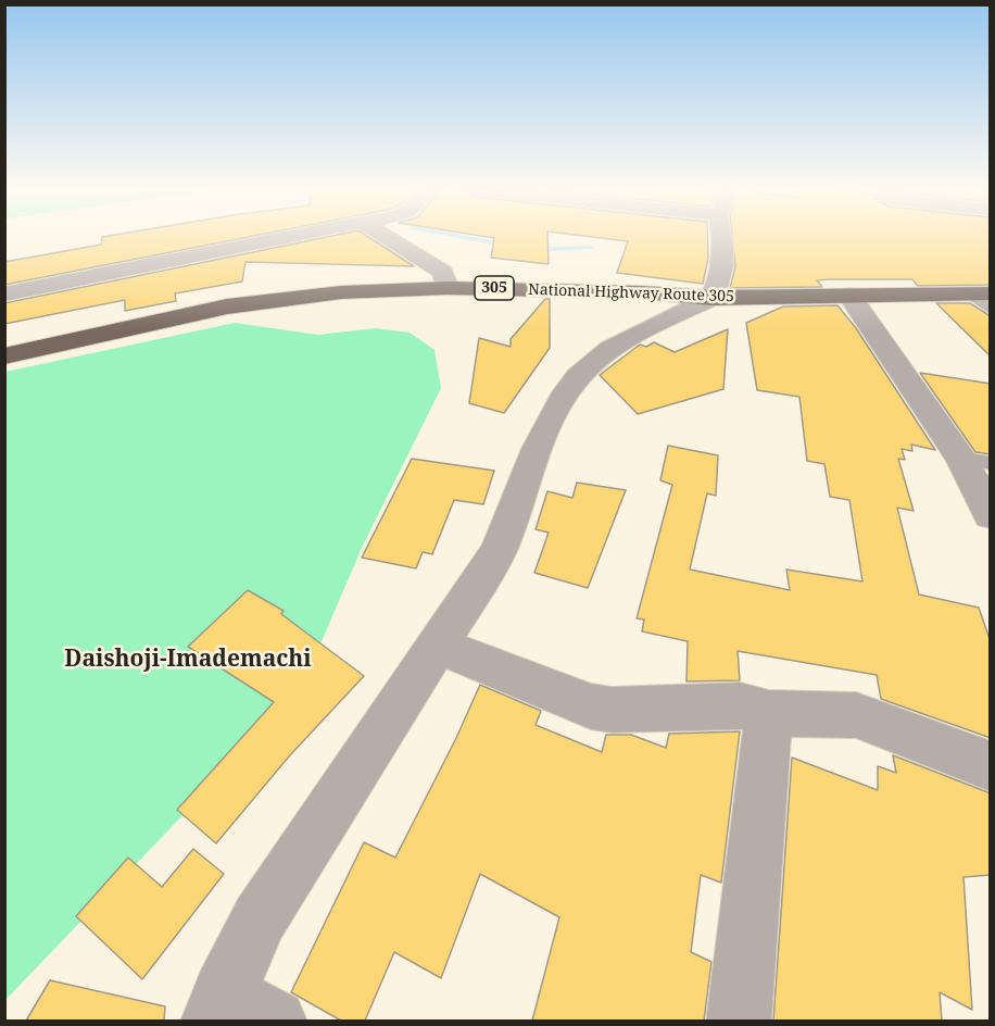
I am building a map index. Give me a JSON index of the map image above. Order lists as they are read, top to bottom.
{
  "streets": {
    "highway": ["305", "National Highway Route 305"]
  },
  "districts": ["Daishoji-Imademachi"]
}
